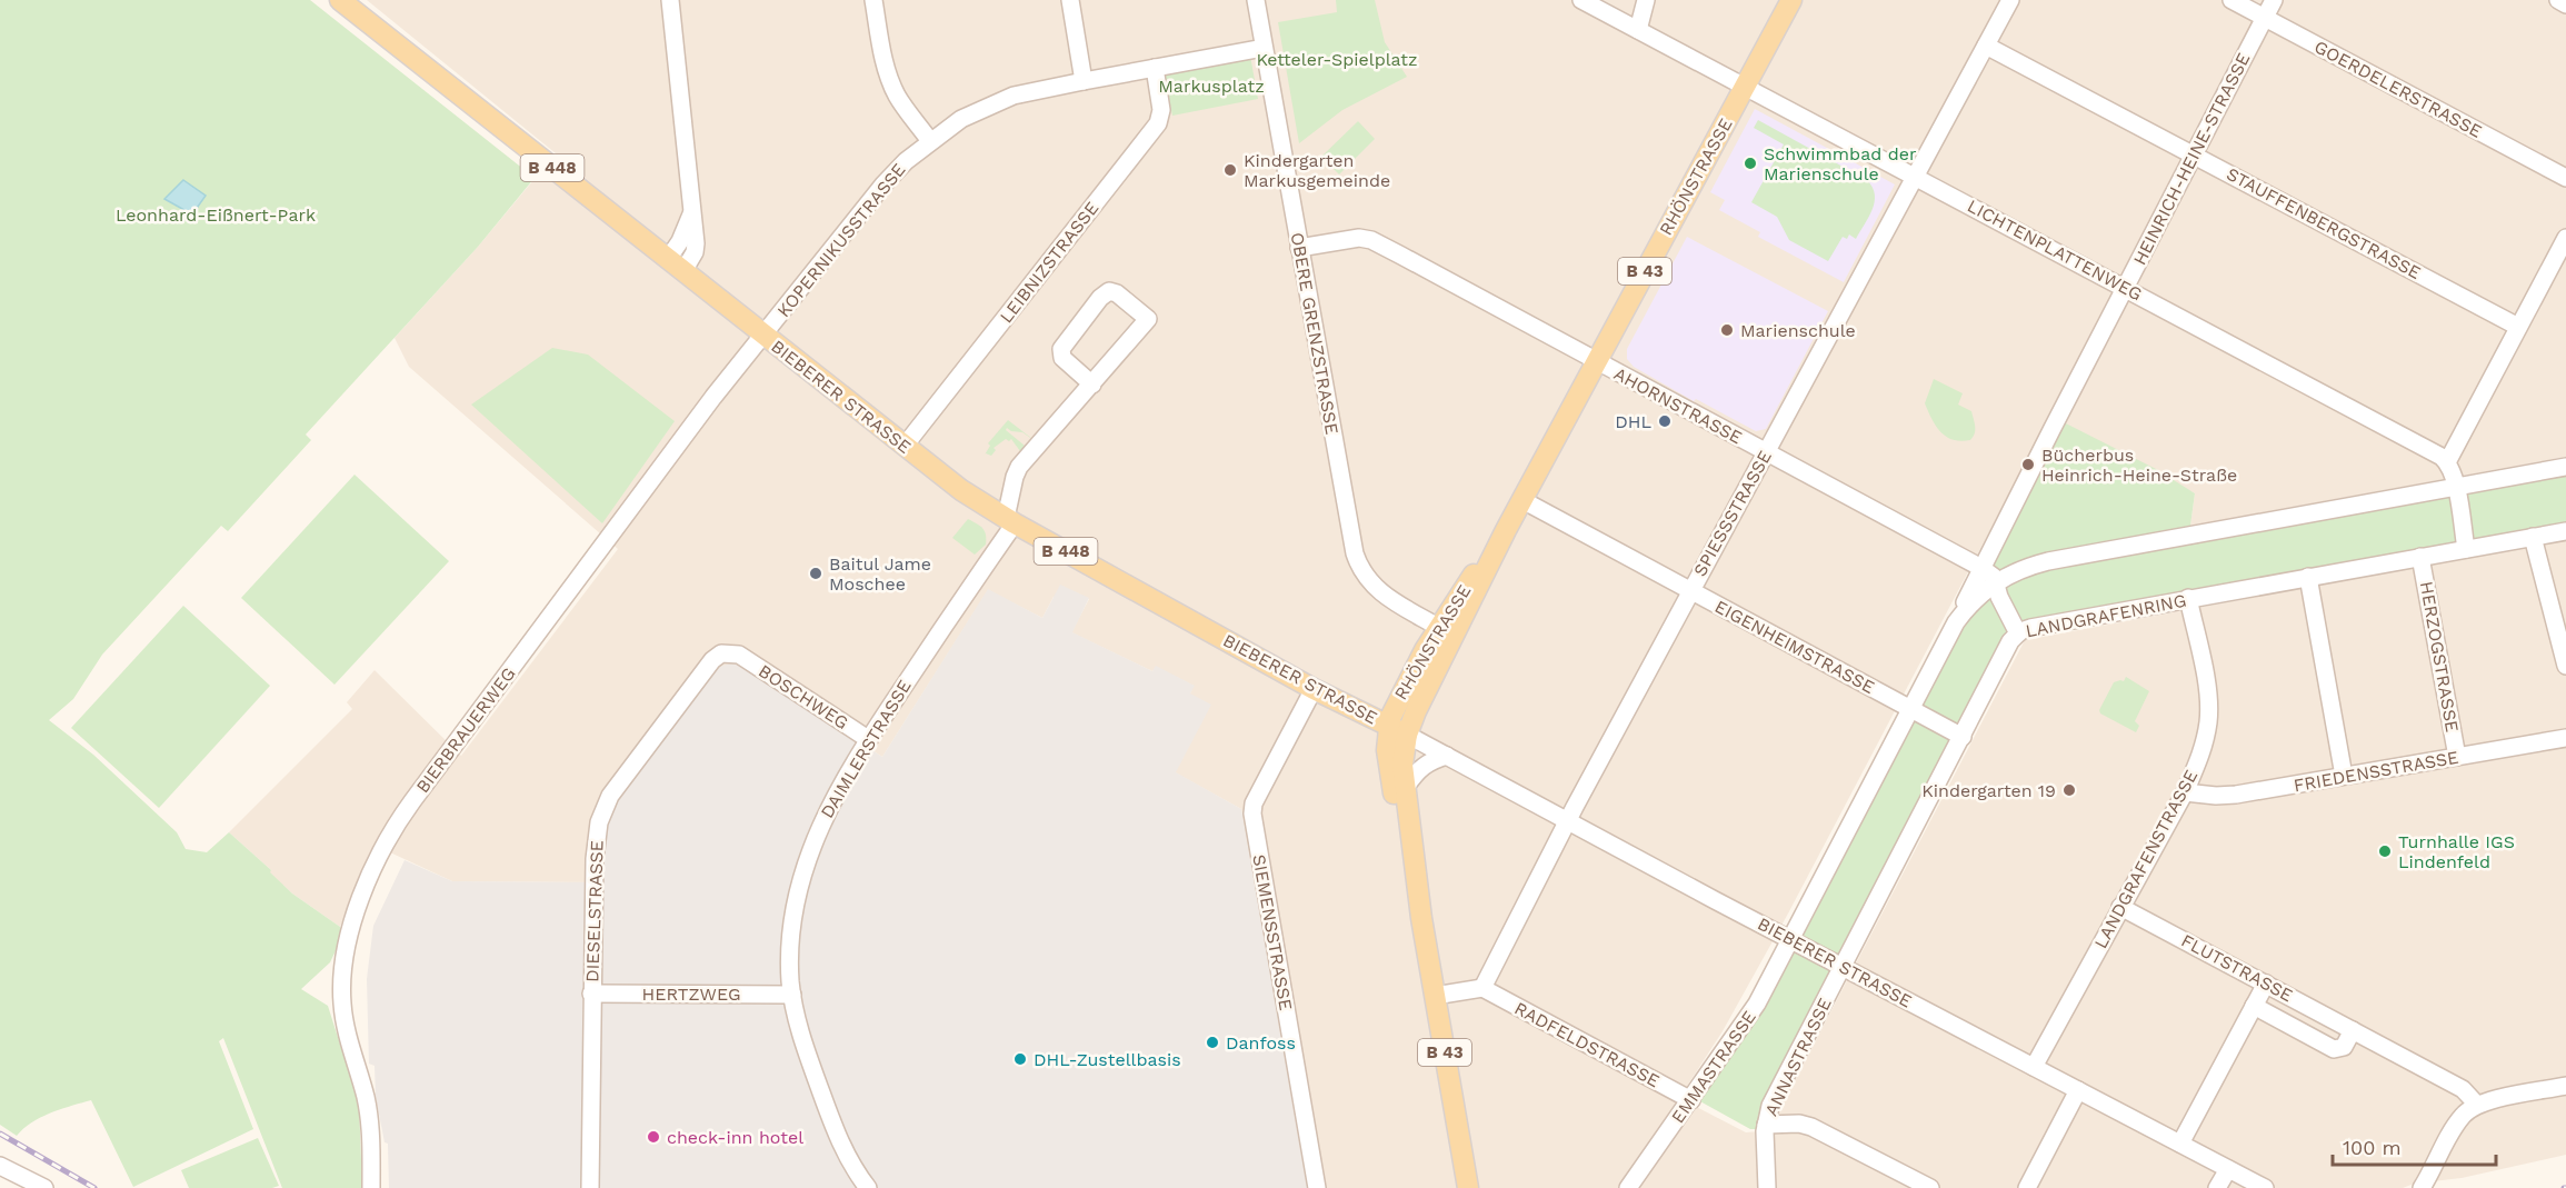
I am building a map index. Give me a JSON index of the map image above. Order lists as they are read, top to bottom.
{
  "streets": {
    "main road": [
      "B 448",
      "RHÖNSTRASSE",
      "B 43",
      "BIEBERER STRASSE"
    ],
    "street": [
      "GOERDELERSTRASSE",
      "HEINRICH-HEINE-STRASSE",
      "STAUFFENBERGSTRASSE",
      "KOPERNIKUSSTRASSE",
      "LICHTENPLATTENWEG",
      "LEIBNIZSTRASSE",
      "OBERE GRENZSTRASSE",
      "AHORNSTRASSE",
      "SPIESSSTRASSE",
      "LANDGRAFENRING",
      "EIGENHEIMSTRASSE",
      "HERZOGSTRASSE",
      "BOSCHWEG",
      "BIERBRAUERWEG",
      "DAIMLERSTRASSE",
      "FRIEDENSSTRASSE",
      "LANDGRAFENSTRASSE",
      "DIESELSTRASSE",
      "SIEMENSSTRASSE",
      "FLUTSTRASSE",
      "HERTZWEG",
      "RADFELDSTRASSE",
      "ANNASTRASSE",
      "EMMASTRASSE"
    ]
  },
  "crossings": [
    ["GOERDELERSTRASSE", "HEINRICH-HEINE-STRASSE"],
    ["HEINRICH-HEINE-STRASSE", "STAUFFENBERGSTRASSE"],
    ["HEINRICH-HEINE-STRASSE", "LICHTENPLATTENWEG"],
    ["HEINRICH-HEINE-STRASSE", "AHORNSTRASSE"],
    ["B 448", "RHÖNSTRASSE"],
    ["B 448", "B 43"],
    ["B 448", "BIEBERER STRASSE"],
    ["RHÖNSTRASSE", "LICHTENPLATTENWEG"],
    ["RHÖNSTRASSE", "B 43"],
    ["RHÖNSTRASSE", "OBERE GRENZSTRASSE"],
    ["RHÖNSTRASSE", "BIEBERER STRASSE"],
    ["RHÖNSTRASSE", "AHORNSTRASSE"],
    ["RHÖNSTRASSE", "EIGENHEIMSTRASSE"],
    ["STAUFFENBERGSTRASSE", "SPIESSSTRASSE"],
    ["KOPERNIKUSSTRASSE", "LEIBNIZSTRASSE"],
    ["KOPERNIKUSSTRASSE", "OBERE GRENZSTRASSE"],
    ["KOPERNIKUSSTRASSE", "BIEBERER STRASSE"],
    ["KOPERNIKUSSTRASSE", "BIERBRAUERWEG"],
    ["LICHTENPLATTENWEG", "SPIESSSTRASSE"],
    ["LEIBNIZSTRASSE", "BIEBERER STRASSE"],
    ["B 43", "BIEBERER STRASSE"],
    ["OBERE GRENZSTRASSE", "AHORNSTRASSE"],
    ["BIEBERER STRASSE", "SPIESSSTRASSE"],
    ["BIEBERER STRASSE", "LANDGRAFENRING"],
    ["BIEBERER STRASSE", "BIERBRAUERWEG"],
    ["BIEBERER STRASSE", "DAIMLERSTRASSE"],
    ["BIEBERER STRASSE", "LANDGRAFENSTRASSE"],
    ["BIEBERER STRASSE", "SIEMENSSTRASSE"],
    ["BIEBERER STRASSE", "ANNASTRASSE"],
    ["BIEBERER STRASSE", "EMMASTRASSE"],
    ["AHORNSTRASSE", "SPIESSSTRASSE"],
    ["AHORNSTRASSE", "LANDGRAFENRING"],
    ["SPIESSSTRASSE", "EIGENHEIMSTRASSE"],
    ["SPIESSSTRASSE", "RADFELDSTRASSE"],
    ["LANDGRAFENRING", "EIGENHEIMSTRASSE"],
    ["LANDGRAFENRING", "HERZOGSTRASSE"],
    ["LANDGRAFENRING", "LANDGRAFENSTRASSE"],
    ["LANDGRAFENRING", "ANNASTRASSE"],
    ["HERZOGSTRASSE", "FRIEDENSSTRASSE"],
    ["BOSCHWEG", "DAIMLERSTRASSE"],
    ["BOSCHWEG", "DIESELSTRASSE"],
    ["DAIMLERSTRASSE", "HERTZWEG"],
    ["FRIEDENSSTRASSE", "LANDGRAFENSTRASSE"],
    ["LANDGRAFENSTRASSE", "FLUTSTRASSE"],
    ["DIESELSTRASSE", "HERTZWEG"],
    ["RADFELDSTRASSE", "EMMASTRASSE"]
  ],
  "parks": ["Ketteler-Spielplatz", "Markusplatz", "Leonhard-Eißnert-Park"],
  "places": [
    "Schwimmbad der Marienschule",
    "Kindergarten Markusgemeinde",
    "Marienschule",
    "DHL",
    "Bücherbus Heinrich-Heine-Straße",
    "Baitul Jame Moschee",
    "Kindergarten 19",
    "Turnhalle IGS Lindenfeld",
    "Danfoss",
    "DHL-Zustellbasis",
    "check-inn hotel"
  ],
  "scale_bar": "100 m"
}
